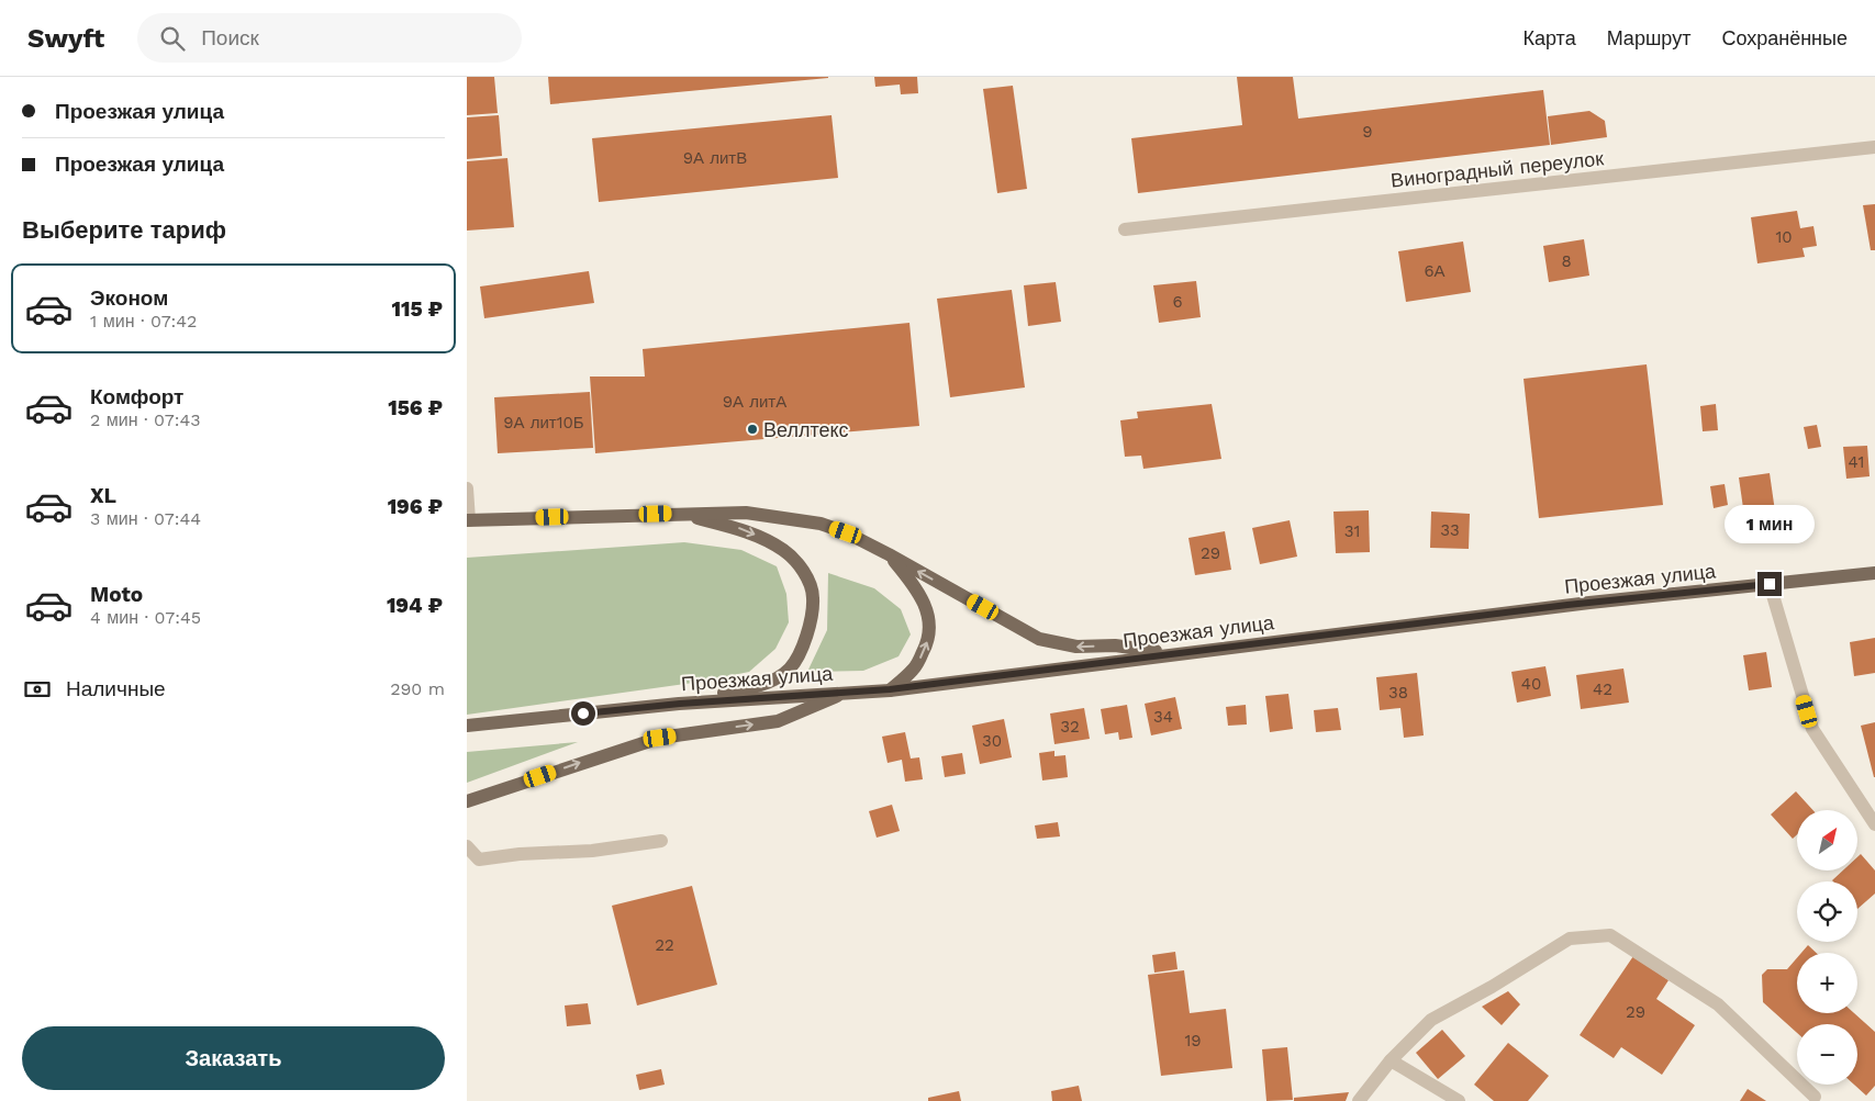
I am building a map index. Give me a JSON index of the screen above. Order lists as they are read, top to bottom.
{
  "streets": {
    "main road": ["Проезжая улица"],
    "street": ["Виноградный переулок"]
  },
  "places": ["Веллтекс"],
  "house_numbers": [
    "9",
    "9А литВ",
    "10",
    "8",
    "6А",
    "6",
    "9А литА",
    "9А лит10Б",
    "41",
    "33",
    "31",
    "29",
    "40",
    "42",
    "38",
    "34",
    "32",
    "30",
    "22",
    "29",
    "19"
  ],
  "north": "top right",
  "page": {
    "header": "Swyft",
    "search": "Поиск",
    "nav": ["Карта", "Маршрут", "Сохранённые"],
    "banner": ["Проезжая улица", "Проезжая улица"],
    "heading": "Выберите тариф",
    "list": [
      {
        "name": "Эконом",
        "note": "1 мин · 07:42",
        "value": "115 ₽"
      },
      {
        "name": "Комфорт",
        "note": "2 мин · 07:43",
        "value": "156 ₽"
      },
      {
        "name": "XL",
        "note": "3 мин · 07:44",
        "value": "196 ₽"
      },
      {
        "name": "Moto",
        "note": "4 мин · 07:45",
        "value": "194 ₽"
      }
    ],
    "bubble": "1 мин",
    "pay": ["Наличные", "290 m"],
    "map_buttons": ["+", "−"],
    "buttons": "Заказать"
  }
}
